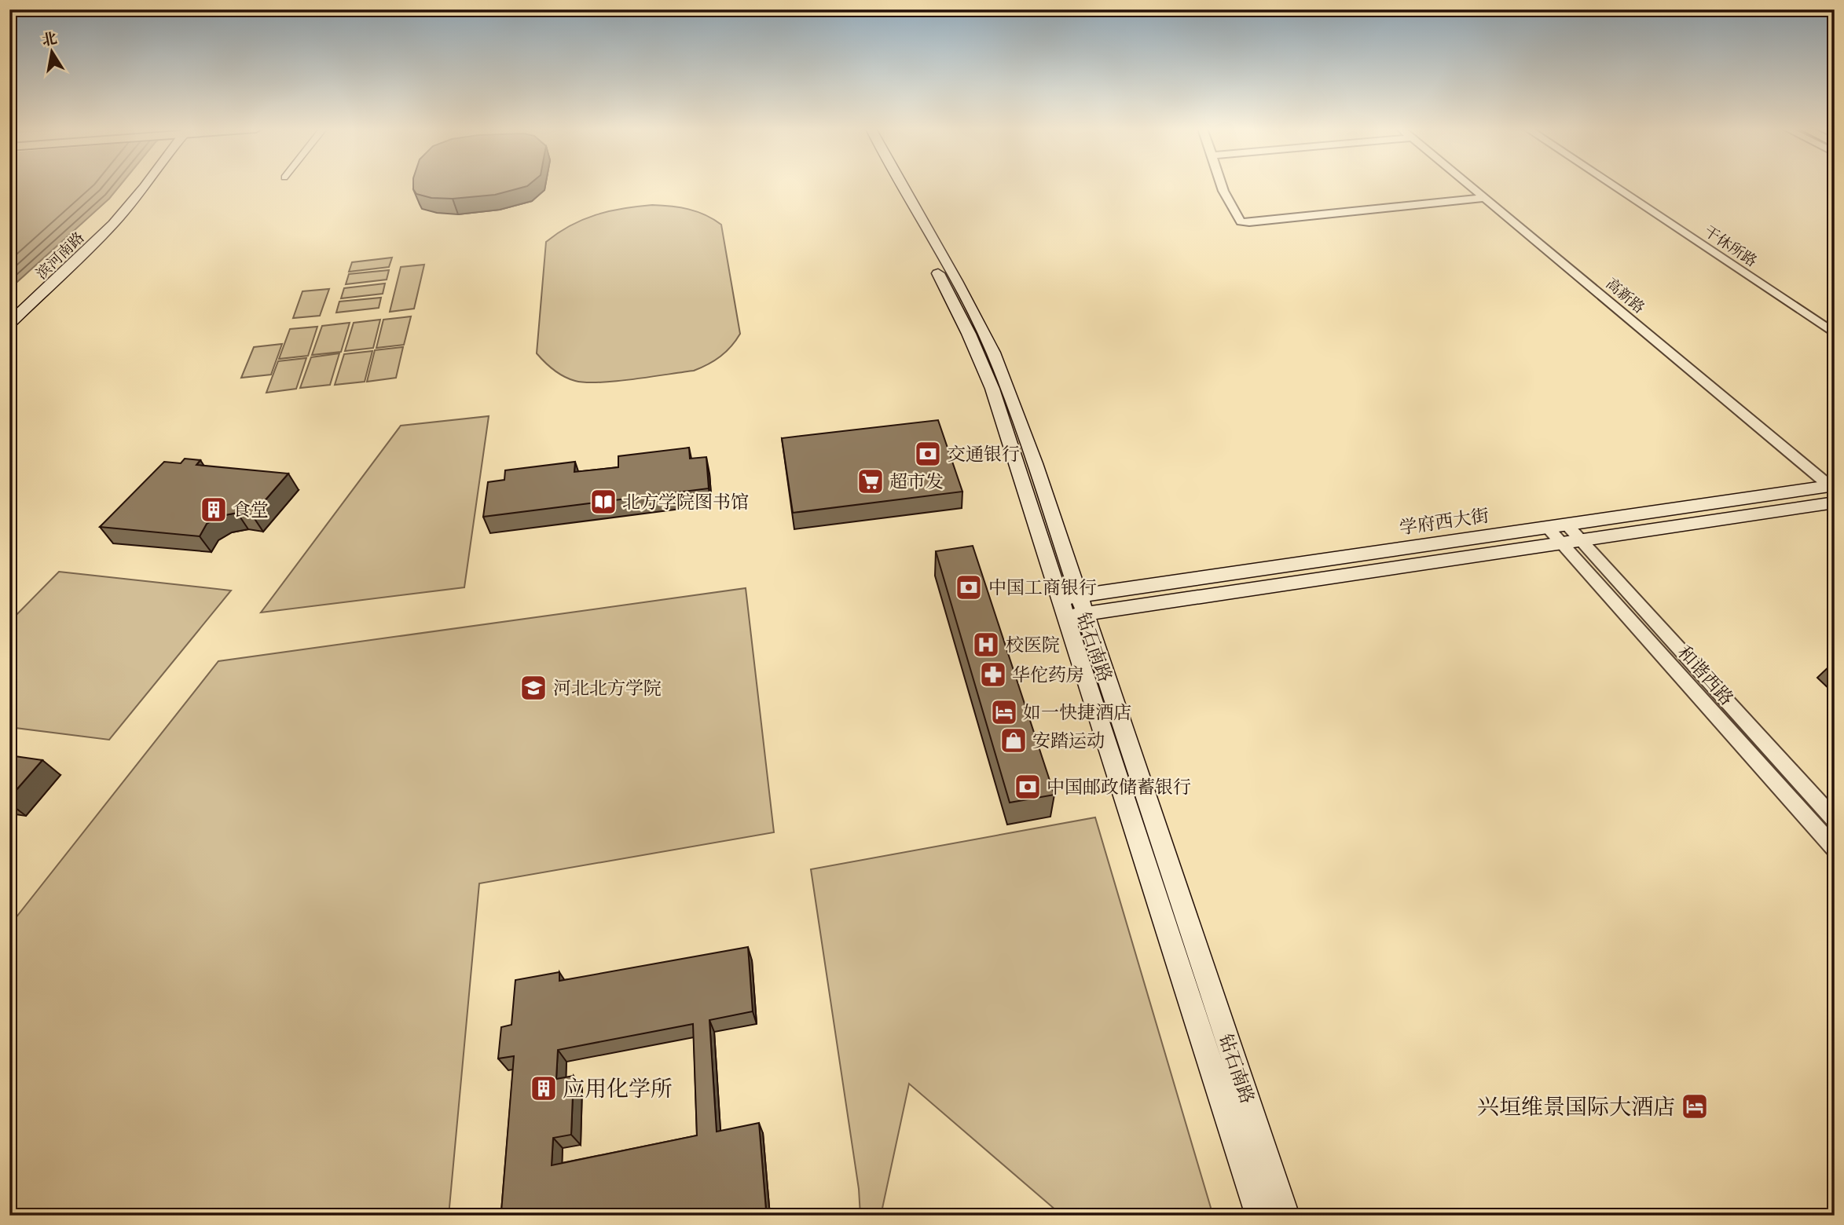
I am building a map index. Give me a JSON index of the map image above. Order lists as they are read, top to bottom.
{
  "streets": {
    "main road": ["滨河南路", "学府西大街", "钻石南路"],
    "street": ["干休所路", "高新路", "和谐西路"]
  },
  "crossings": [
    ["高新路", "学府西大街"],
    ["学府西大街", "钻石南路"],
    ["学府西大街", "和谐西路"]
  ],
  "places": {
    "bank": ["交通银行", "中国工商银行", "中国邮政储蓄银行"],
    "supermarket": ["超市发"],
    "library": ["北方学院图书馆"],
    "building": ["食堂", "应用化学所"],
    "hospital": ["校医院"],
    "pharmacy": ["华佗药房"],
    "school or university": ["河北北方学院"],
    "hotel": ["如一快捷酒店", "兴垣维景国际大酒店"],
    "shop": ["安踏运动"]
  },
  "north": "top"
}
